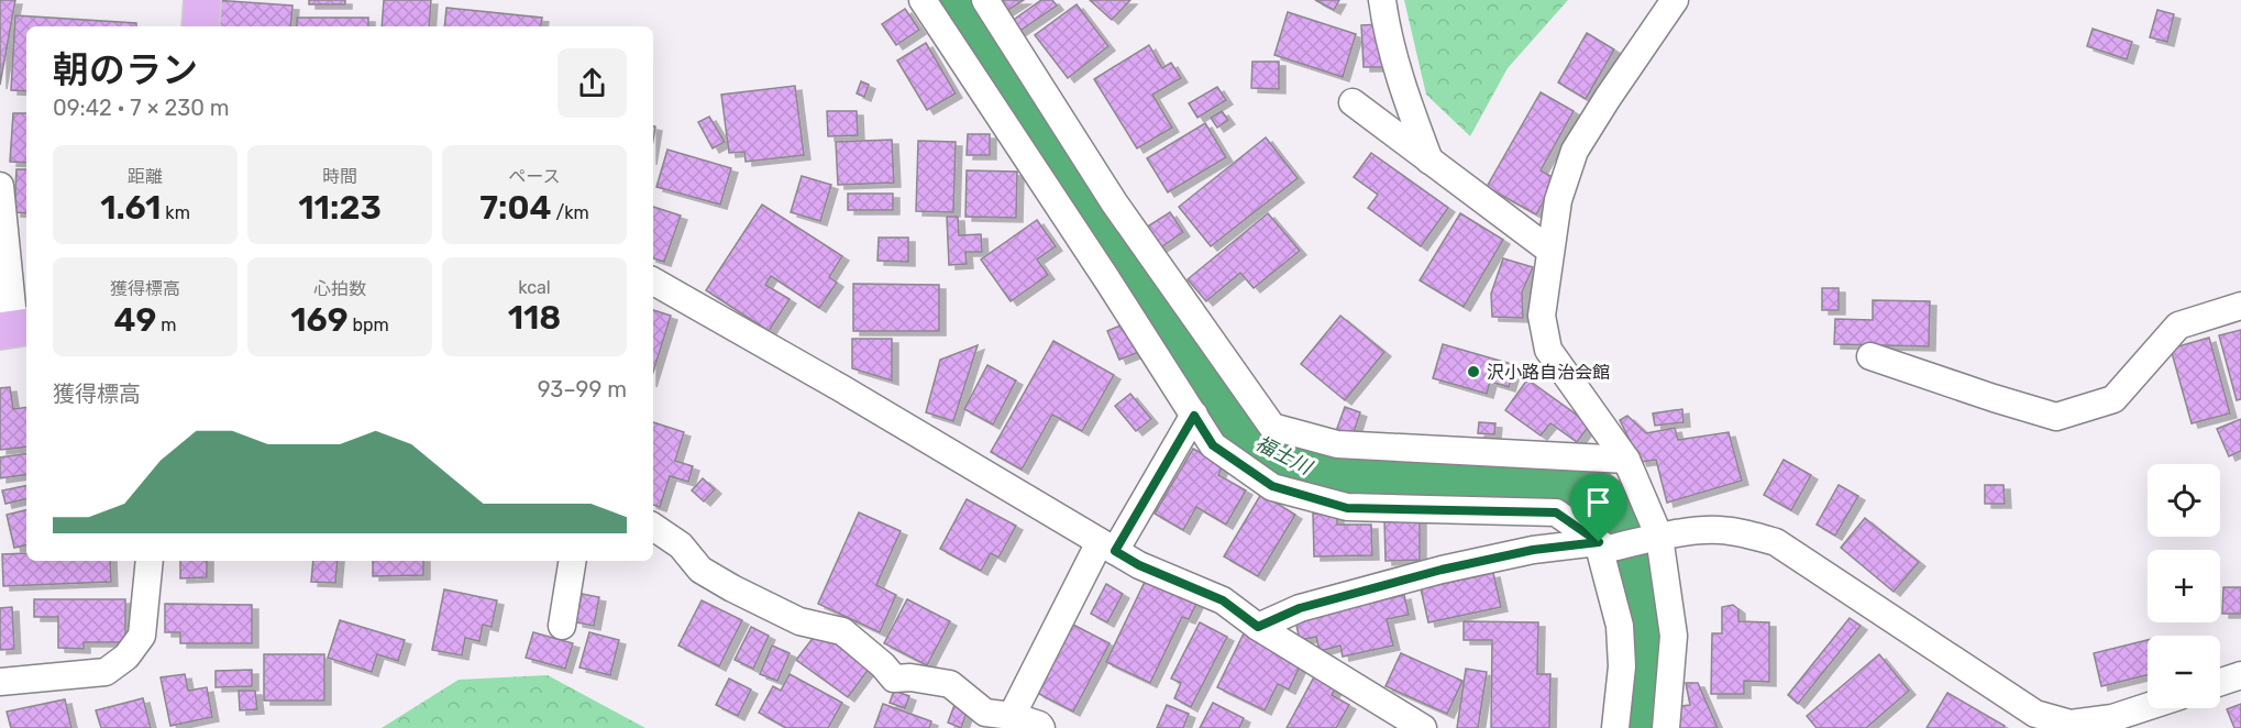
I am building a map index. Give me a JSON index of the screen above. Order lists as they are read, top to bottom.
{
  "water": ["福士川"],
  "places": ["沢小路自治会館"],
  "page": {
    "heading": ["朝のラン", "09:42 · 7 × 230 m"],
    "stats": [
      ["距離", "1.61 km"],
      ["時間", "11:23"],
      ["ペース", "7:04 /km"],
      ["獲得標高", "49 m"],
      ["心拍数", "169 bpm"],
      ["kcal", "118"]
    ],
    "chart": ["獲得標高", "93–99 m"],
    "map_buttons": ["+", "−"]
  }
}
